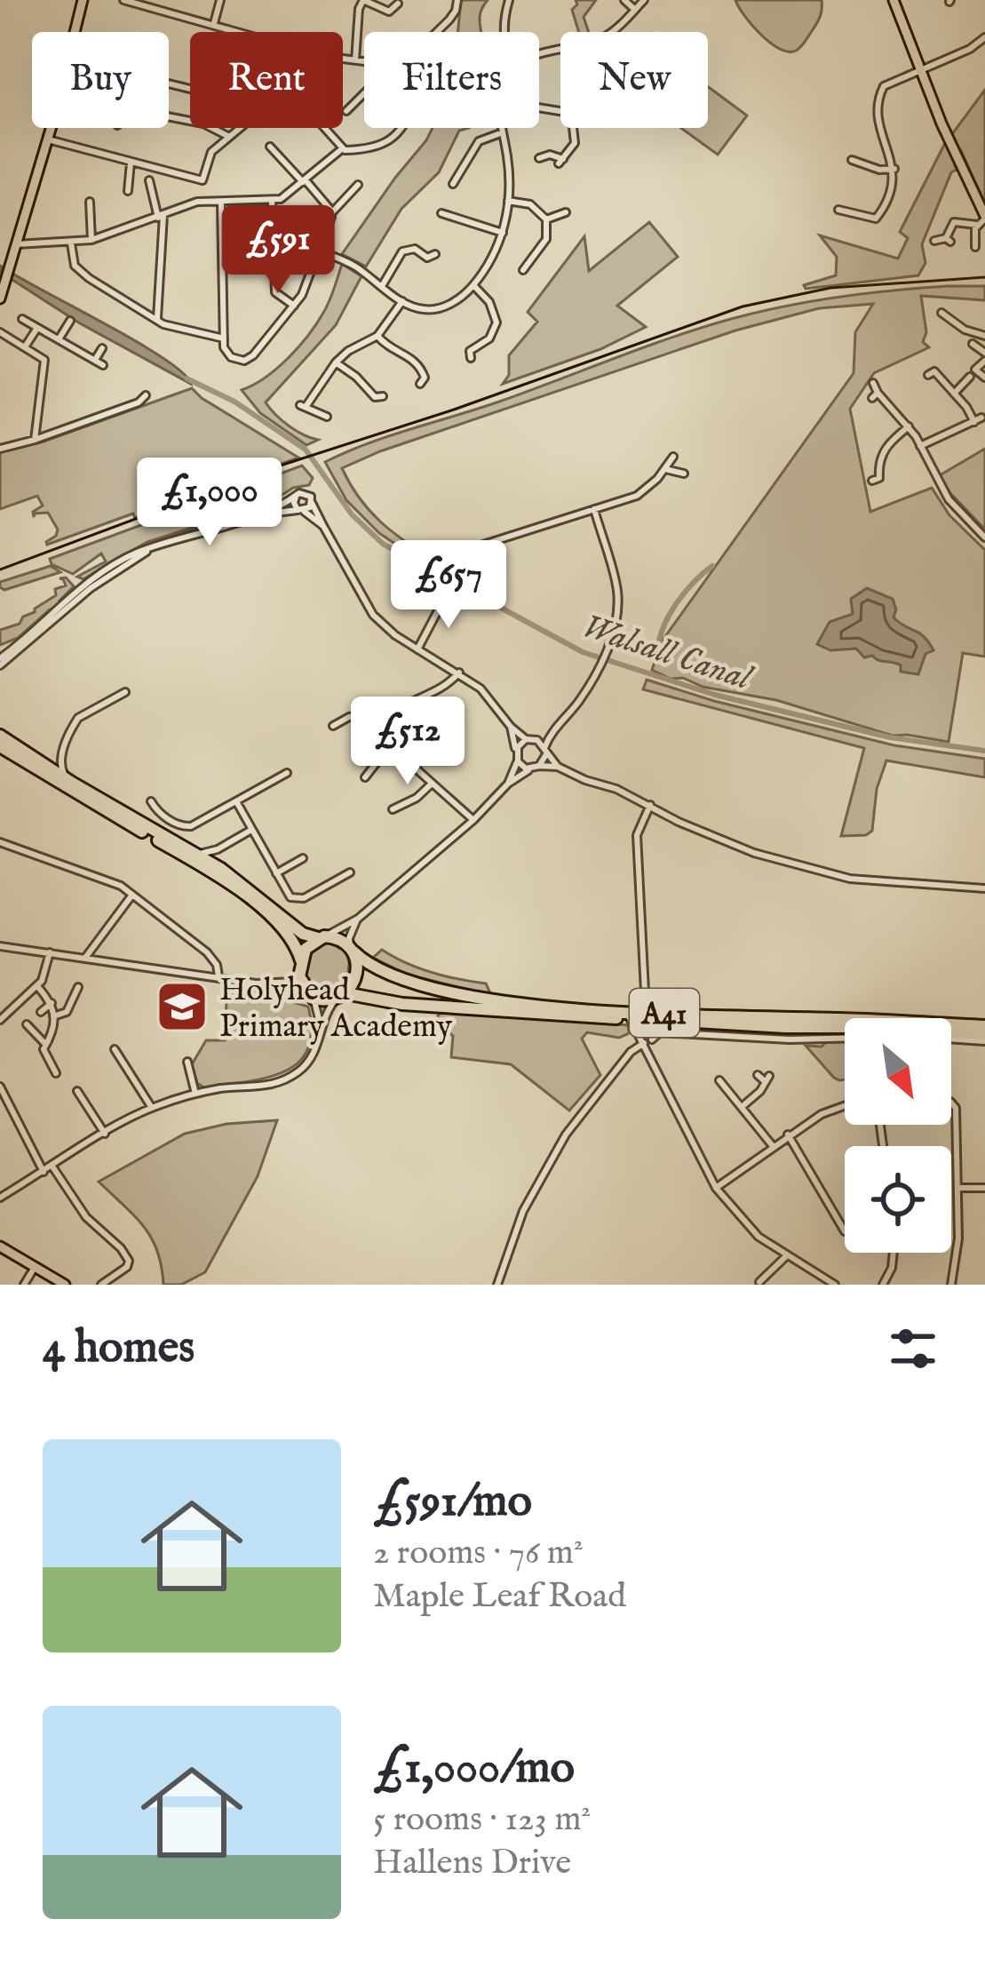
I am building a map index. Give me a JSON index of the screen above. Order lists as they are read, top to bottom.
{
  "streets": {
    "highway": ["A41"]
  },
  "water": ["Walsall Canal"],
  "places": {
    "school or university": ["Holyhead Primary Academy"]
  },
  "north": "bottom right",
  "page": {
    "chip": [
      "Buy",
      "Rent",
      "Filters",
      "New"
    ],
    "price": [
      "£591",
      "£1,000",
      "£657",
      "£512"
    ],
    "heading": "4 homes",
    "list": [
      {
        "name": "£591/mo",
        "note": "2 rooms · 76 m² · Maple Leaf Road"
      },
      {
        "name": "£1,000/mo",
        "note": "5 rooms · 123 m² · Hallens Drive"
      }
    ]
  }
}
